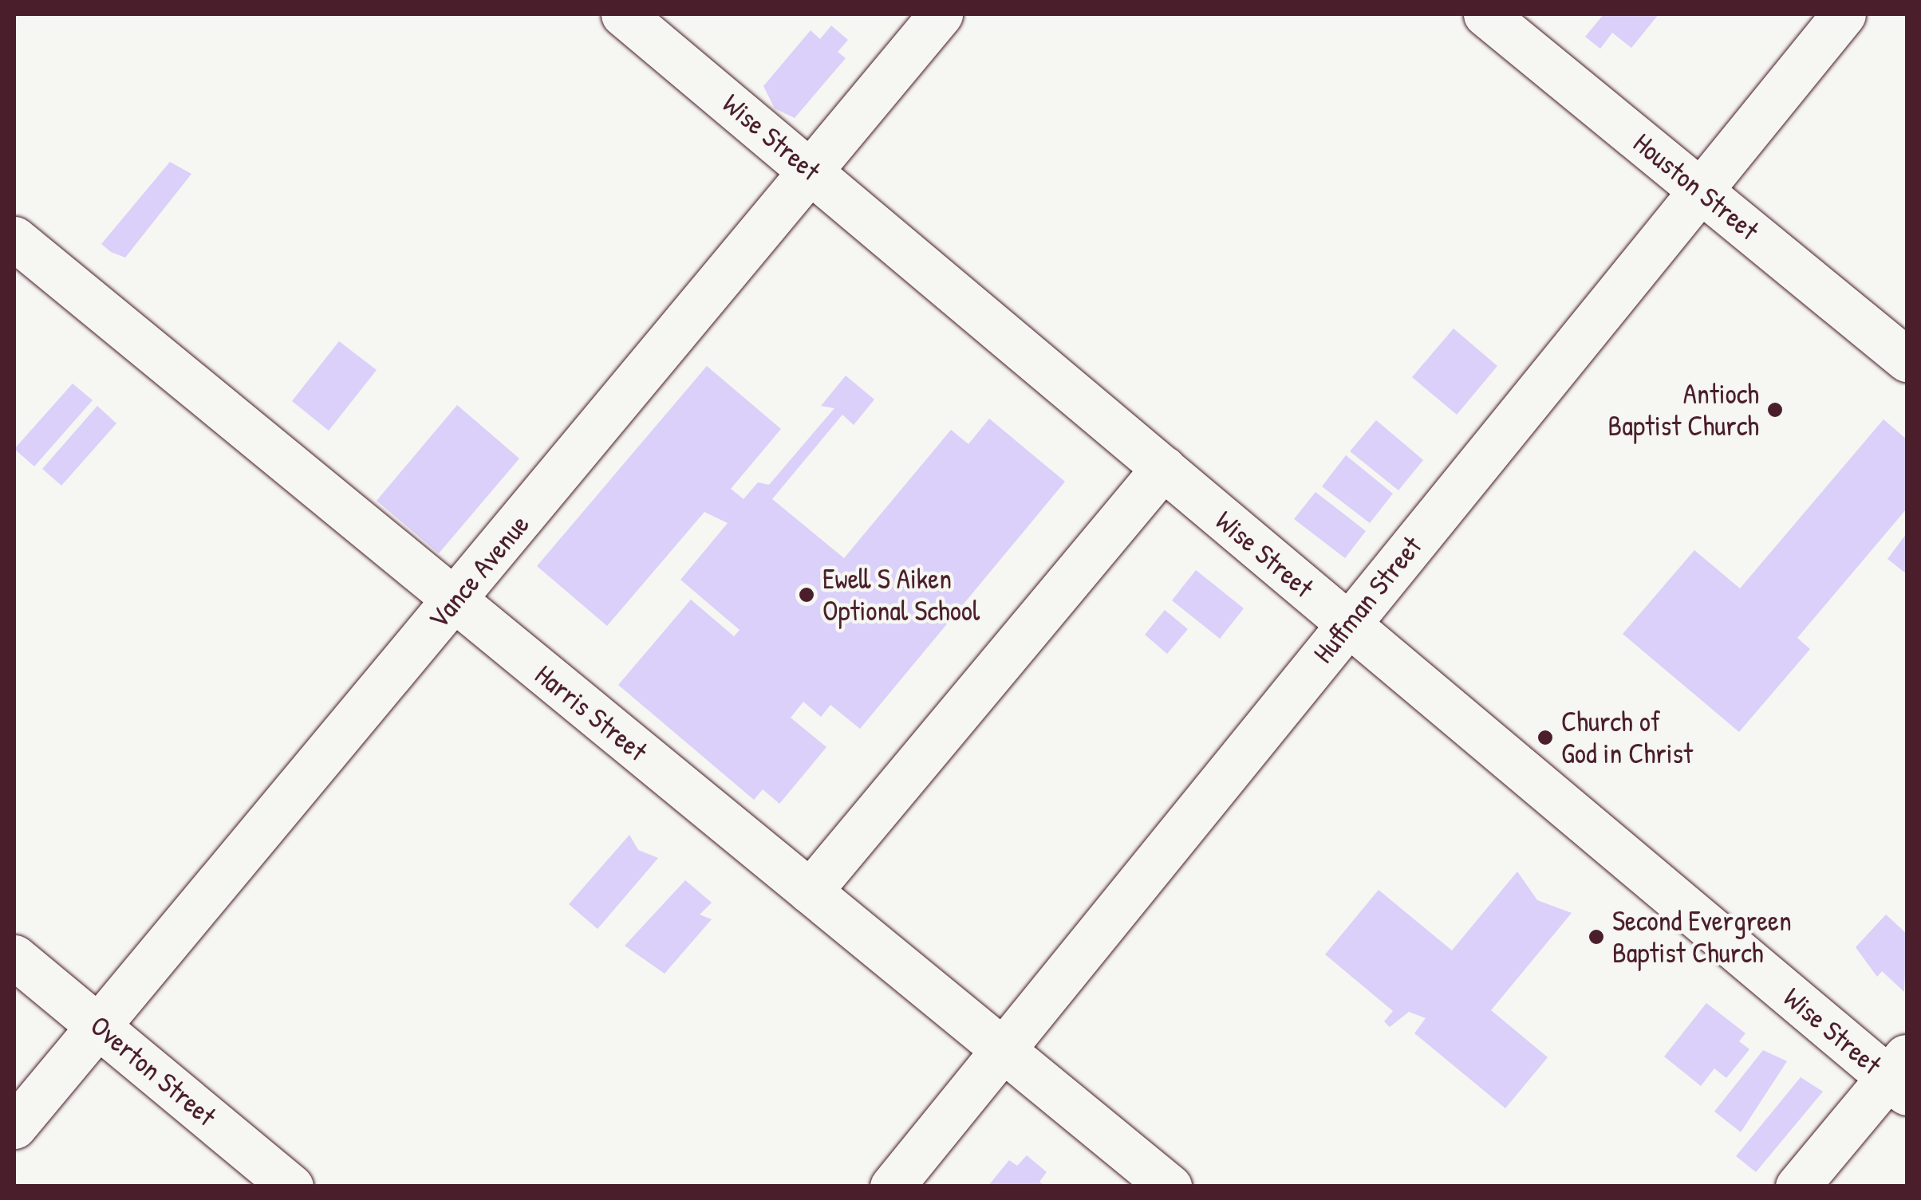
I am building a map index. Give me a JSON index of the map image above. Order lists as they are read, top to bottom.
{
  "streets": {
    "street": [
      "Wise Street",
      "Houston Street",
      "Vance Avenue",
      "Huffman Street",
      "Harris Street",
      "Overton Street"
    ]
  },
  "crossings": [
    ["Wise Street", "Vance Avenue"],
    ["Wise Street", "Huffman Street"],
    ["Houston Street", "Huffman Street"],
    ["Vance Avenue", "Harris Street"],
    ["Vance Avenue", "Overton Street"],
    ["Huffman Street", "Harris Street"]
  ],
  "places": [
    "Antioch Baptist Church",
    "Ewell S Aiken Optional School",
    "Church of God in Christ",
    "Second Evergreen Baptist Church"
  ]
}
